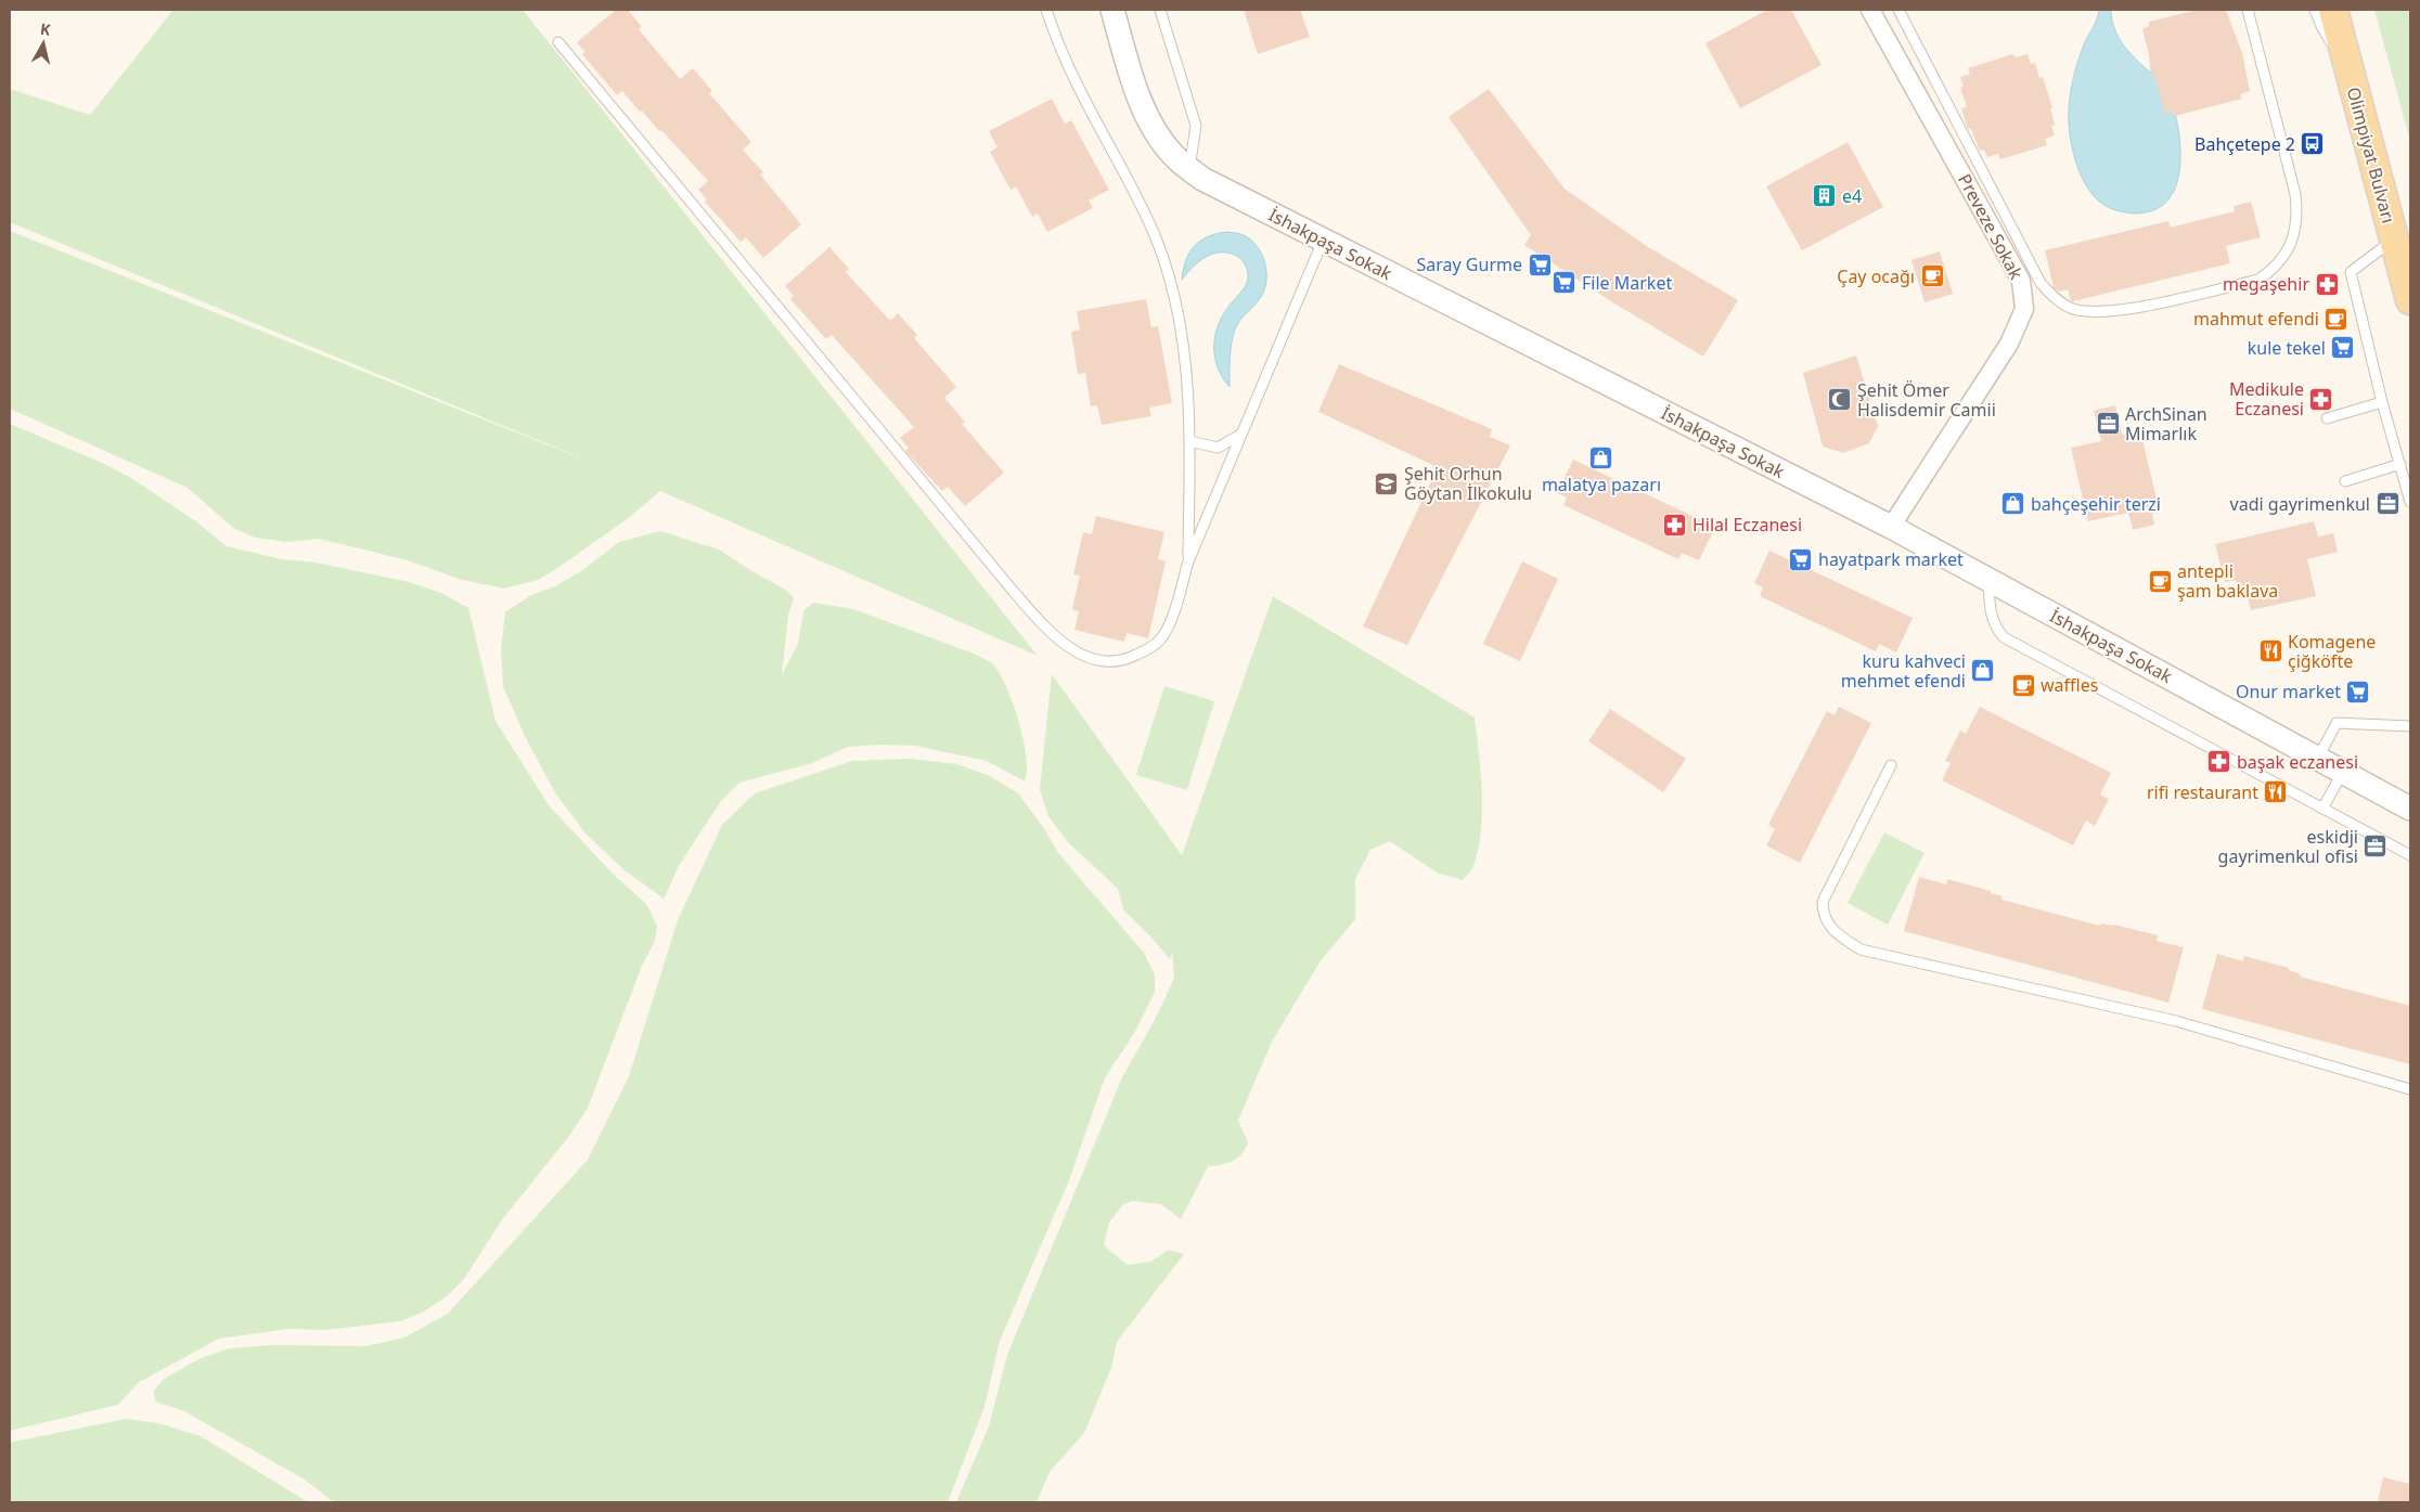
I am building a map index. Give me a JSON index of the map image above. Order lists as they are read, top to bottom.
{
  "streets": {
    "main road": ["Olimpiyat Bulvarı"],
    "street": ["Preveze Sokak", "İshakpaşa Sokak"]
  },
  "crossings": [
    ["Preveze Sokak", "İshakpaşa Sokak"]
  ],
  "places": {
    "bus stop": ["Bahçetepe 2"],
    "building": ["e4"],
    "supermarket": [
      "Saray Gurme",
      "File Market",
      "kule tekel",
      "hayatpark market",
      "Onur market"
    ],
    "cafe": [
      "Çay ocağı",
      "mahmut efendi",
      "antepli şam baklava",
      "waffles"
    ],
    "pharmacy": [
      "megaşehir",
      "Medikule Eczanesi",
      "Hilal Eczanesi",
      "başak eczanesi"
    ],
    "mosque": ["Şehit Ömer Halisdemir Camii"],
    "office": ["ArchSinan Mimarlık", "vadi gayrimenkul", "eskidji gayrimenkul ofisi"],
    "shop": ["malatya pazarı", "bahçeşehir terzi", "kuru kahveci mehmet efendi"],
    "school or university": ["Şehit Orhun Göytan İlkokulu"],
    "restaurant": ["Komagene çiğköfte", "rifi restaurant"]
  },
  "north": "top"
}
